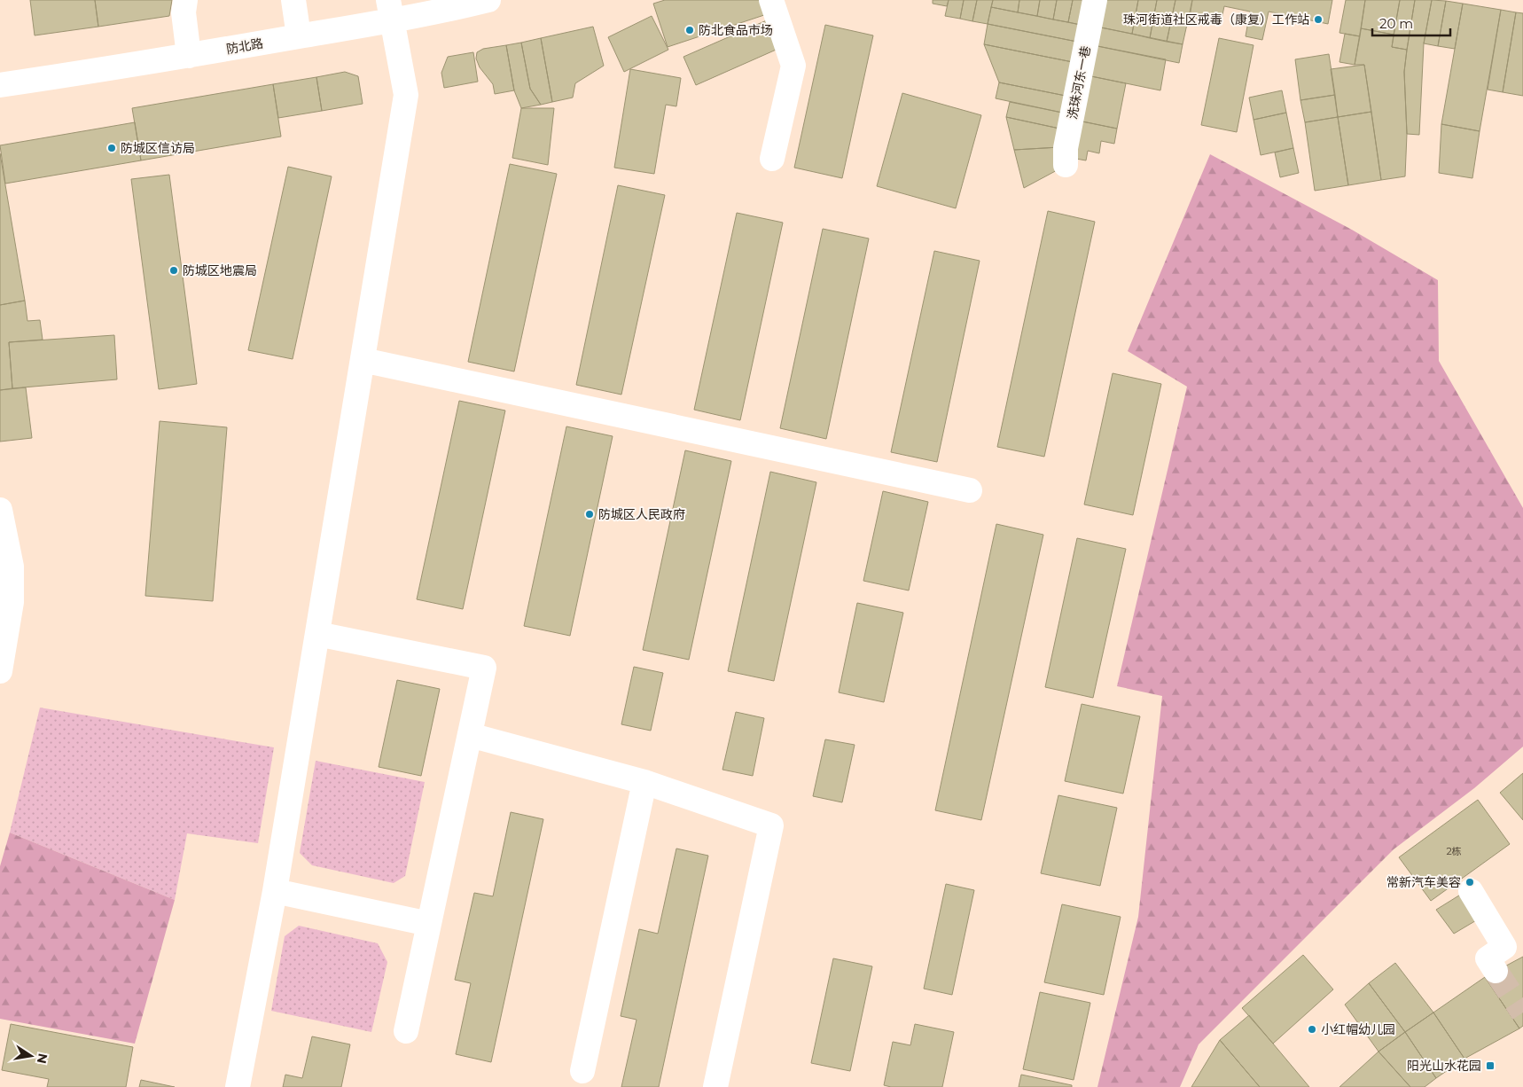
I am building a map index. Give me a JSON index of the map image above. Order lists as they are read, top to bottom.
{
  "streets": {
    "street": ["防北路", "洗珠河东一巷"]
  },
  "places": {
    "other": [
      "珠河街道社区戒毒（康复）工作站",
      "防北食品市场",
      "防城区信访局",
      "防城区地震局",
      "防城区人民政府",
      "常新汽车美容",
      "小红帽幼儿园"
    ],
    "transit": ["阳光山水花园"]
  },
  "house_numbers": ["2栋"],
  "scale_bar": "20 m",
  "north": "right"
}
